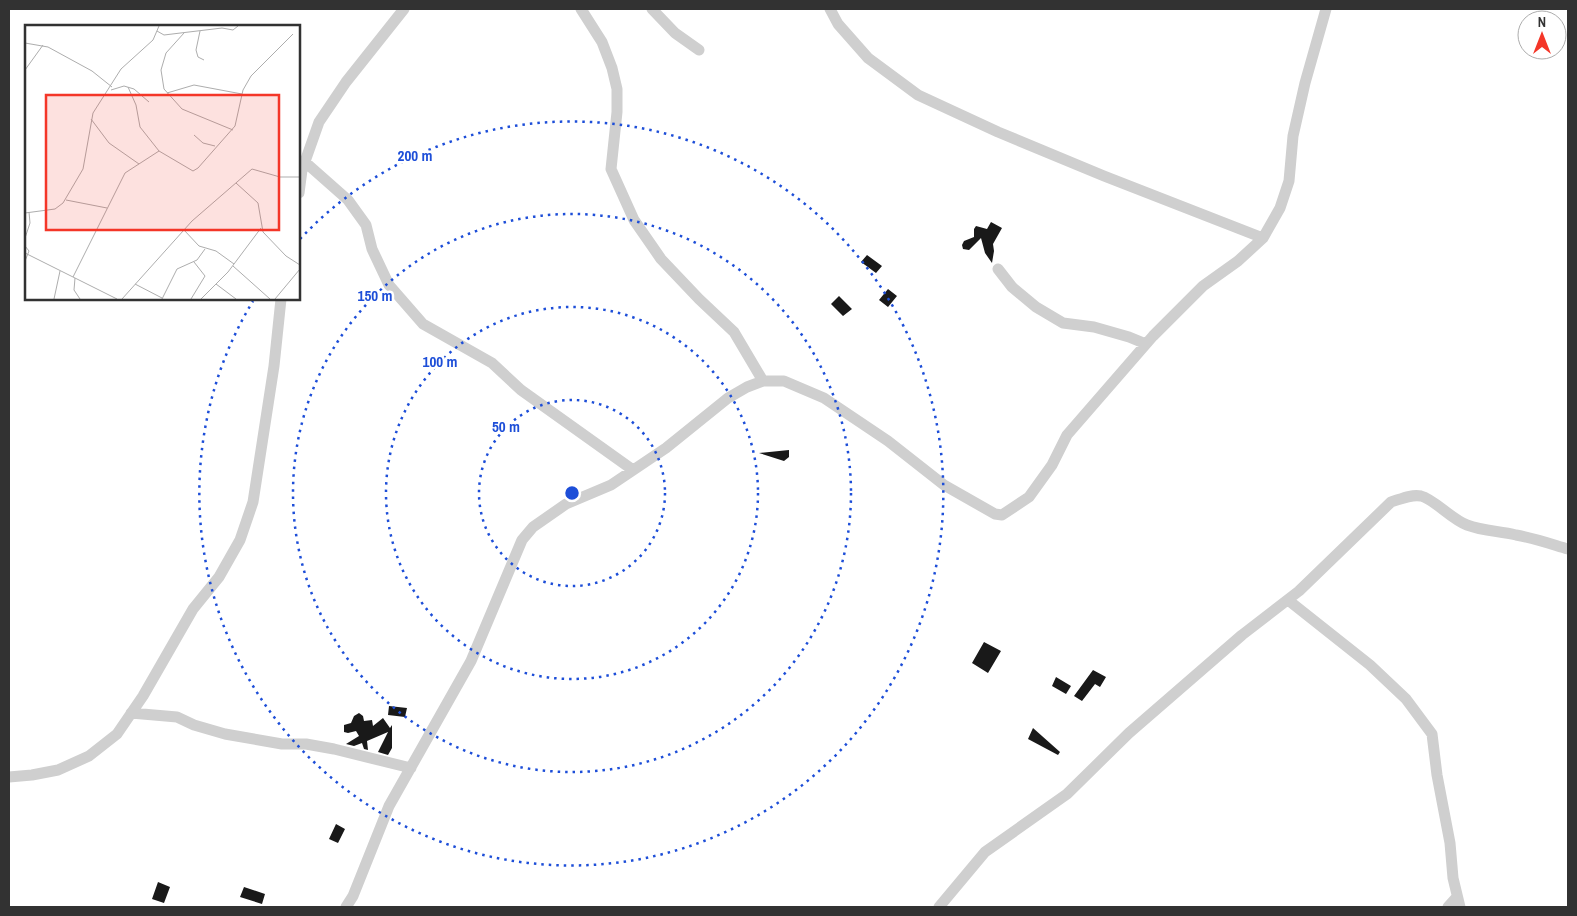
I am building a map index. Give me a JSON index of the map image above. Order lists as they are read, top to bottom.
{
  "north": "top",
  "rings": [
    "200 m",
    "150 m",
    "100 m",
    "50 m"
  ]
}
